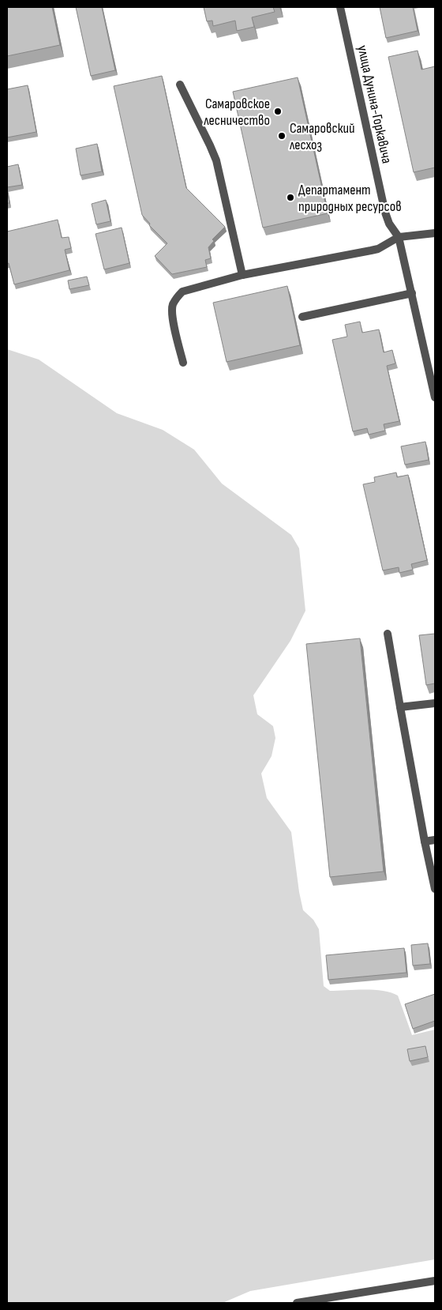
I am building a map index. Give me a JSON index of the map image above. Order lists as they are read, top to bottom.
{
  "streets": {
    "street": ["улица Дунина-Горкавича"]
  },
  "places": ["Самаровское лесничество", "Самаровский лесхоз", "Департамент природных ресурсов"]
}
